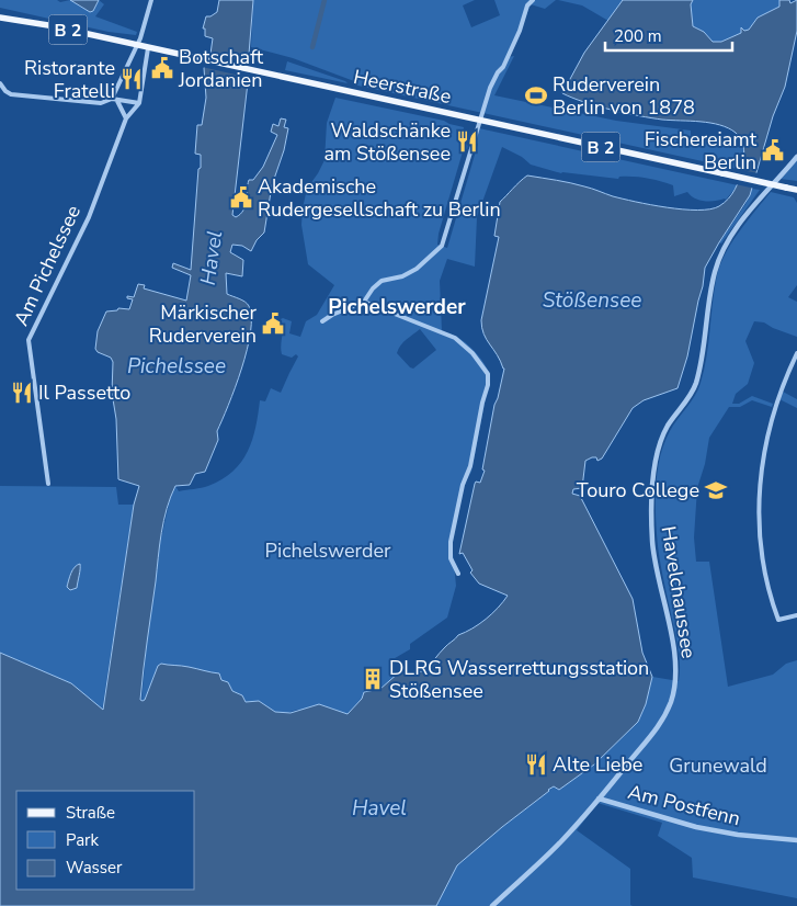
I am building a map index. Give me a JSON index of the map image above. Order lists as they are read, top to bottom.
{
  "streets": {
    "main road": ["B 2", "Heerstraße"],
    "street": ["Am Pichelssee", "Havelchaussee", "Am Postfenn"]
  },
  "crossings": [
    ["Havelchaussee", "Am Postfenn"]
  ],
  "districts": ["Pichelswerder"],
  "water": ["Havel", "Stößensee", "Pichelssee"],
  "parks": ["Pichelswerder", "Grunewald"],
  "places": {
    "public building": [
      "Botschaft Jordanien",
      "Fischereiamt Berlin",
      "Akademische Rudergesellschaft zu Berlin",
      "Märkischer Ruderverein"
    ],
    "restaurant": [
      "Ristorante Fratelli",
      "Waldschänke am Stößensee",
      "Il Passetto",
      "Alte Liebe"
    ],
    "sports": ["Ruderverein Berlin von 1878"],
    "school or university": ["Touro College"],
    "building": ["DLRG Wasserrettungsstation Stößensee"]
  },
  "legend": ["Straße", "Park", "Wasser"],
  "scale_bar": "200 m"
}
